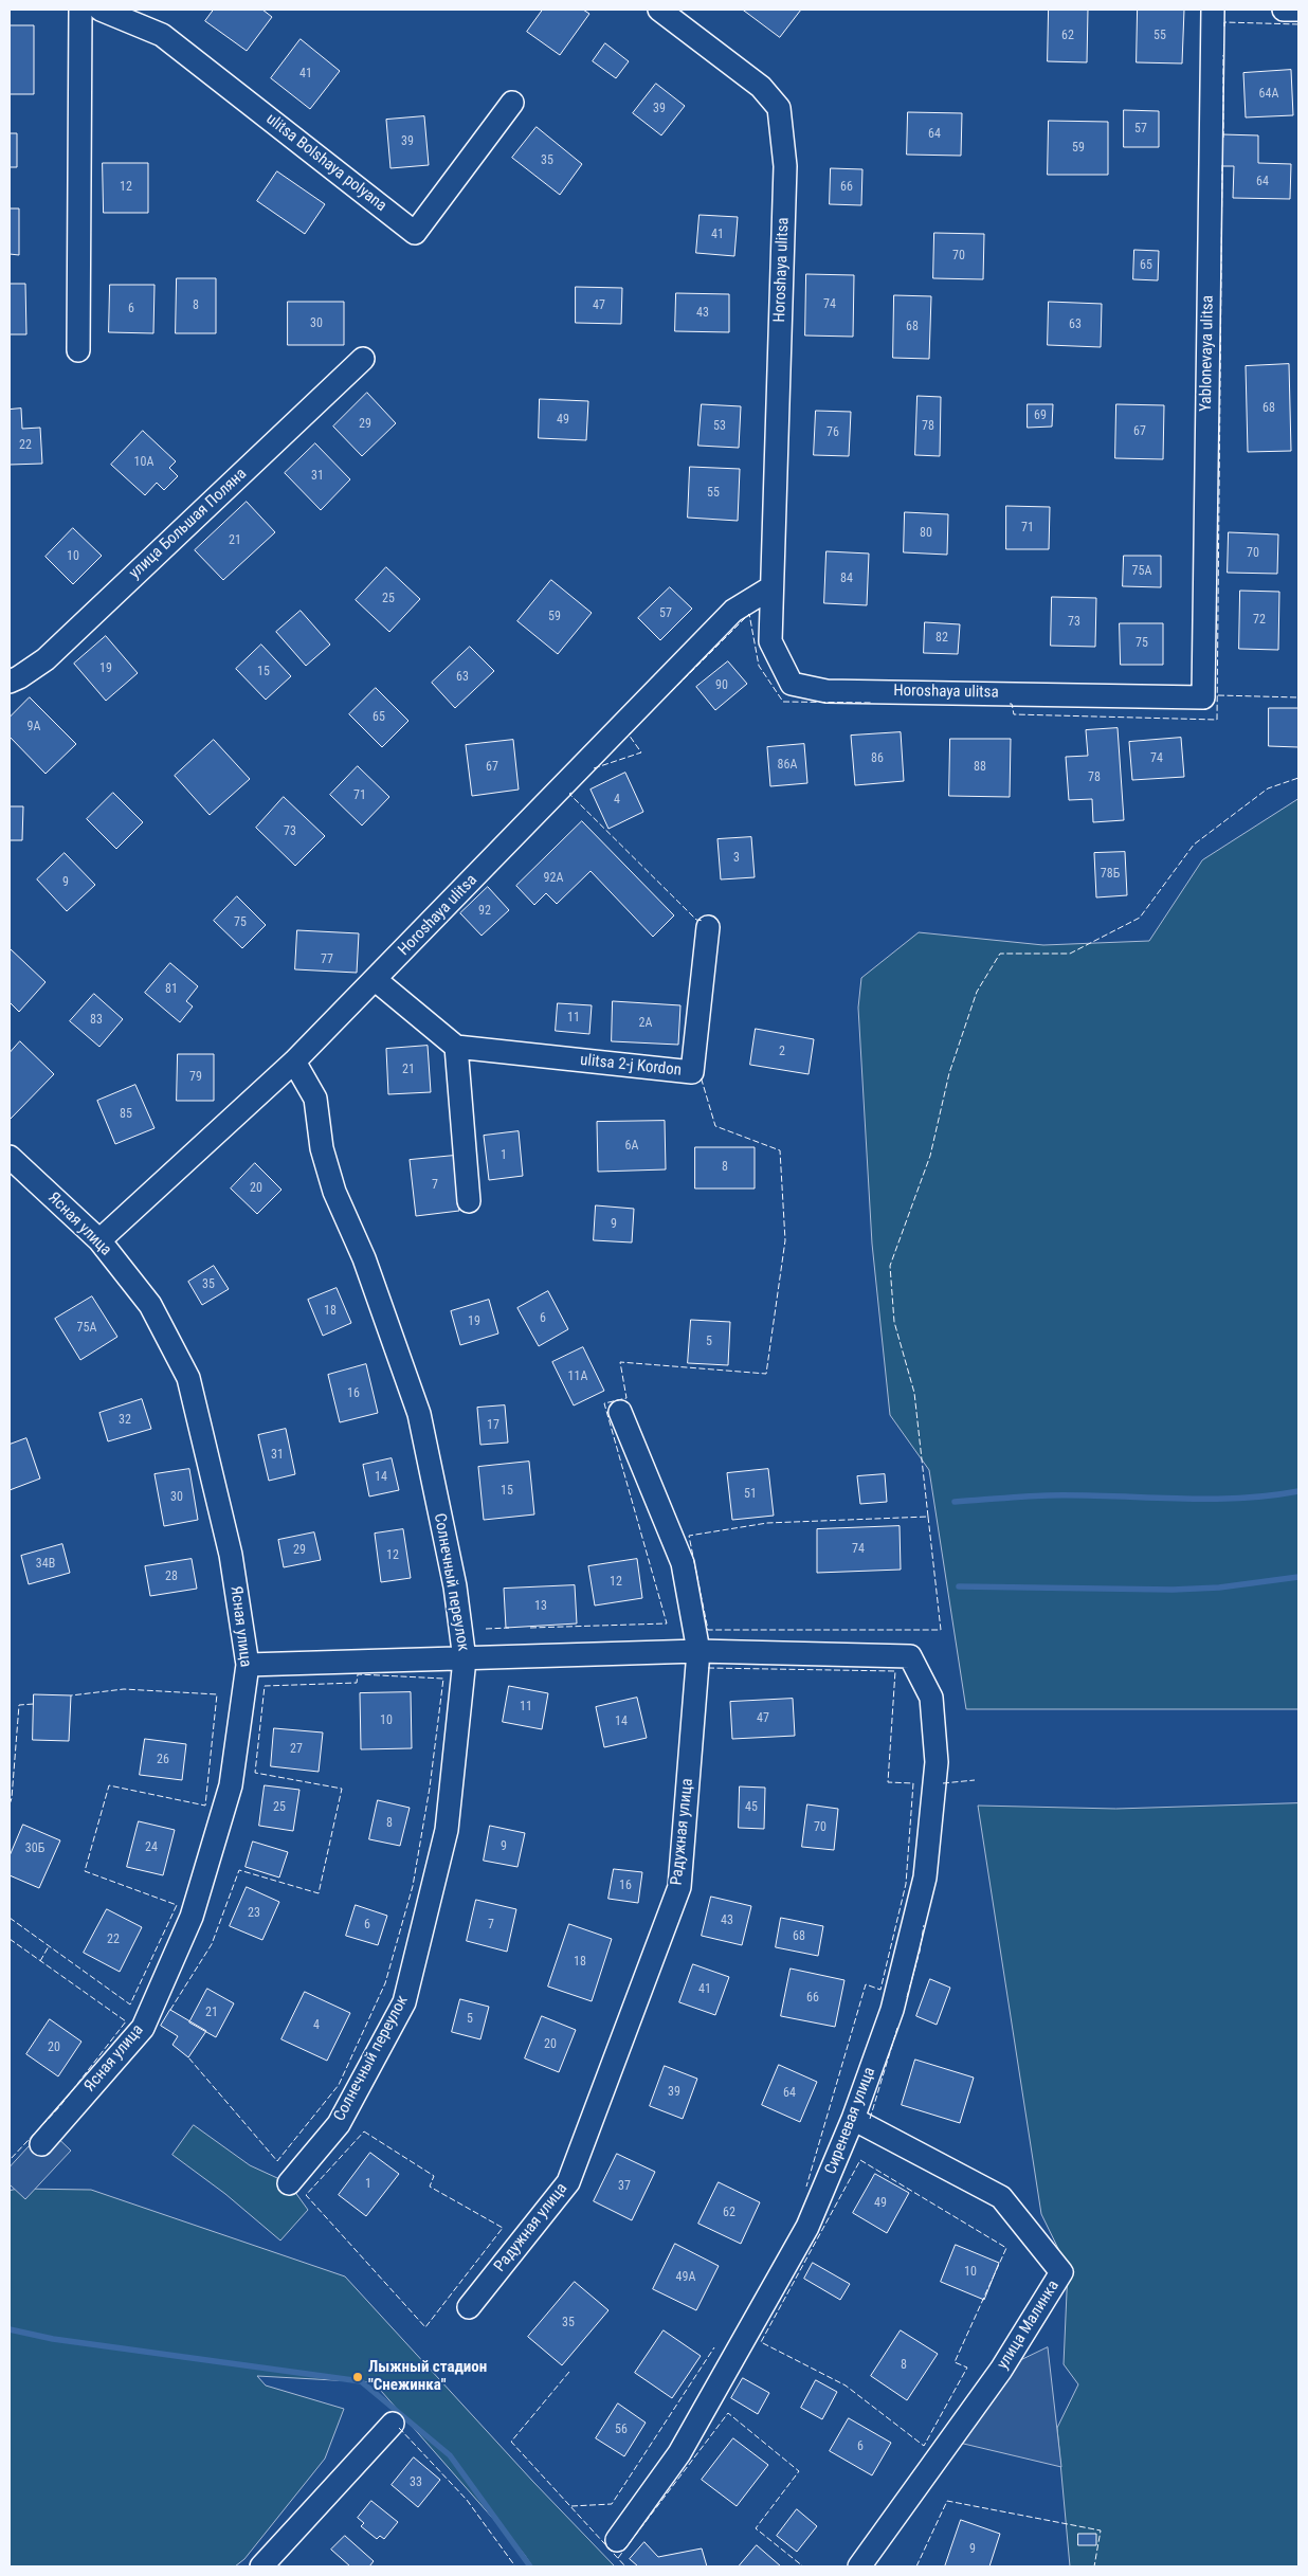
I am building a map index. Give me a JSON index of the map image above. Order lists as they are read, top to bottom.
{
  "streets": {
    "street": [
      "ulitsa Bolshaya polyana",
      "Horoshaya ulitsa",
      "Yablonevaya ulitsa",
      "улица Большая Поляна",
      "ulitsa 2-j Kordon",
      "Ясная улица",
      "Солнечный переулок",
      "Радужная улица",
      "Сиреневая улица",
      "улица Малинка"
    ]
  },
  "crossings": [
    ["Horoshaya ulitsa", "Yablonevaya ulitsa"],
    ["Horoshaya ulitsa", "Ясная улица"],
    ["Horoshaya ulitsa", "Солнечный переулок"],
    ["Радужная улица", "Сиреневая улица"],
    ["Сиреневая улица", "улица Малинка"]
  ],
  "places": ["Лыжный стадион \"Снежинка\""],
  "house_numbers": [
    "62",
    "55",
    "41",
    "64А",
    "39",
    "57",
    "64",
    "39",
    "59",
    "35",
    "64",
    "12",
    "66",
    "41",
    "70",
    "65",
    "74",
    "8",
    "47",
    "6",
    "43",
    "30",
    "63",
    "68",
    "68",
    "69",
    "49",
    "29",
    "53",
    "78",
    "67",
    "76",
    "22",
    "10А",
    "31",
    "55",
    "71",
    "80",
    "21",
    "70",
    "10",
    "75А",
    "84",
    "25",
    "57",
    "59",
    "72",
    "73",
    "82",
    "75",
    "19",
    "15",
    "63",
    "90",
    "65",
    "9А",
    "86",
    "74",
    "86А",
    "67",
    "88",
    "78",
    "71",
    "4",
    "73",
    "3",
    "78Б",
    "92А",
    "9",
    "92",
    "75",
    "77",
    "81",
    "11",
    "83",
    "2А",
    "2",
    "21",
    "79",
    "85",
    "6А",
    "1",
    "8",
    "7",
    "20",
    "9",
    "35",
    "18",
    "6",
    "19",
    "75А",
    "5",
    "11А",
    "16",
    "32",
    "17",
    "31",
    "14",
    "15",
    "51",
    "30",
    "74",
    "29",
    "12",
    "34В",
    "28",
    "12",
    "13",
    "11",
    "47",
    "10",
    "14",
    "27",
    "26",
    "25",
    "45",
    "8",
    "70",
    "9",
    "24",
    "30Б",
    "16",
    "23",
    "43",
    "6",
    "7",
    "68",
    "22",
    "18",
    "41",
    "66",
    "21",
    "5",
    "4",
    "20",
    "20",
    "39",
    "64",
    "1",
    "37",
    "49",
    "62",
    "10",
    "49А",
    "35",
    "8",
    "56",
    "6",
    "33",
    "9"
  ]
}
